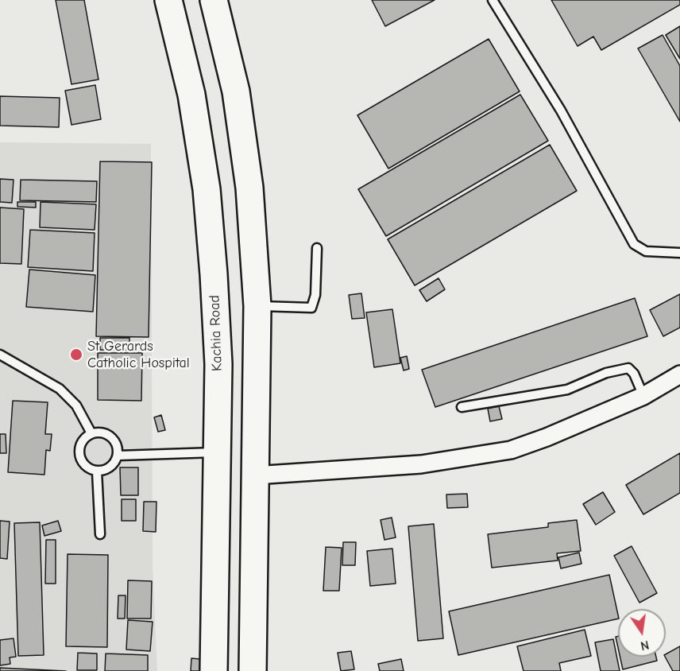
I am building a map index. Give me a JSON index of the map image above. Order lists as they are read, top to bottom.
{
  "streets": {
    "main road": ["Kachia Road"]
  },
  "places": ["St Gerards Catholic Hospital"],
  "north": "bottom"
}
